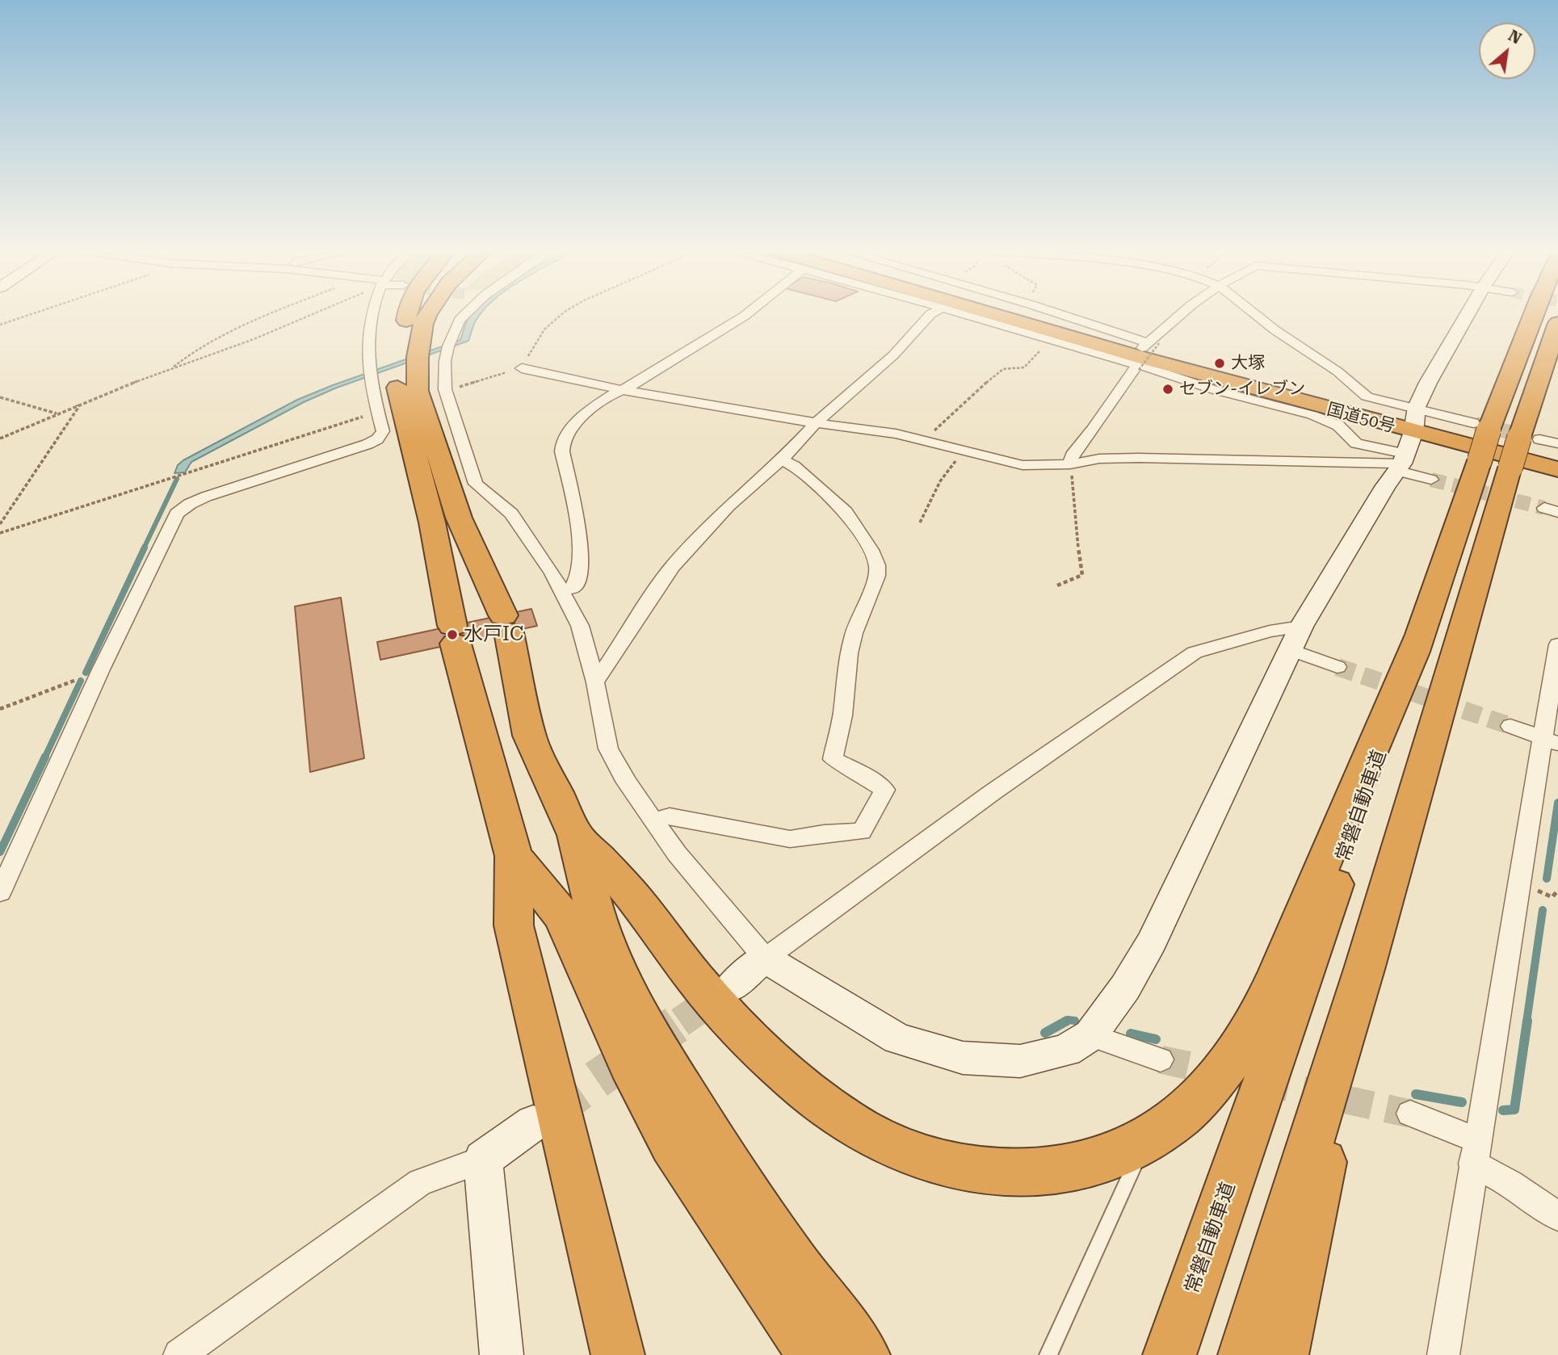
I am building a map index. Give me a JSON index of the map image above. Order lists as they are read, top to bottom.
{
  "streets": {
    "highway": ["国道50号", "常磐自動車道"]
  },
  "places": ["大塚", "セブン-イレブン", "水戸IC"],
  "north": "top right"
}
